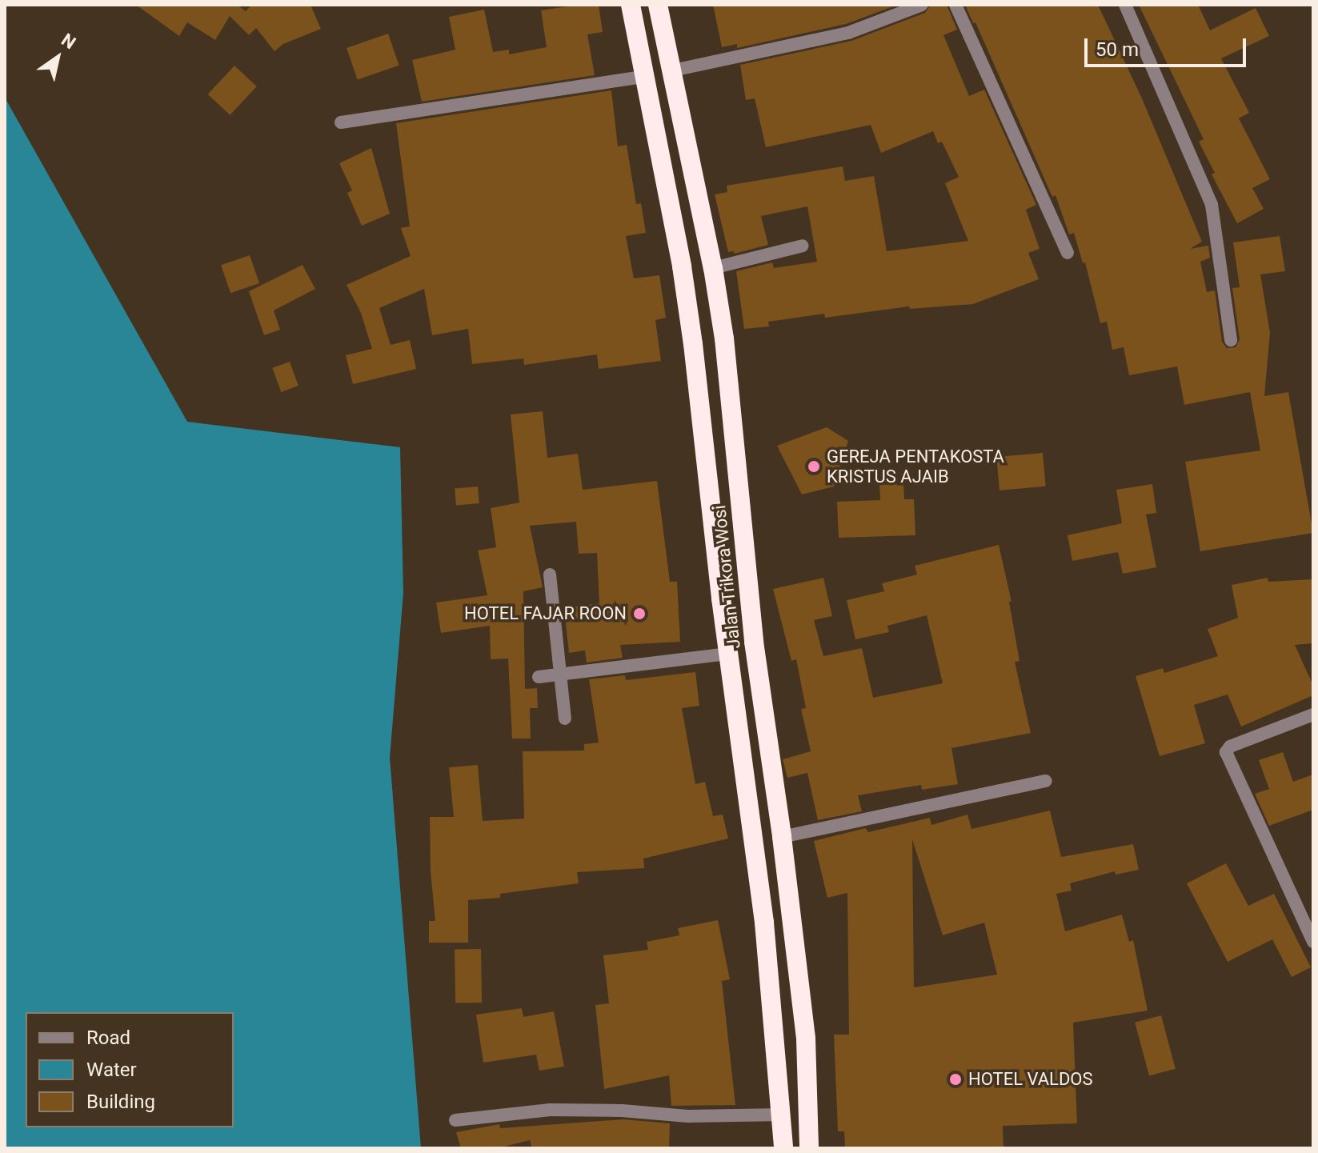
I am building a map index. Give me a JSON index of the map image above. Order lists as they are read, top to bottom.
{
  "streets": {
    "highway": ["Jalan Trikora Wosi"]
  },
  "places": ["GEREJA PENTAKOSTA KRISTUS AJAIB", "HOTEL FAJAR ROON", "HOTEL VALDOS"],
  "legend": ["Road", "Water", "Building"],
  "scale_bar": "50 m",
  "north": "top right"
}
